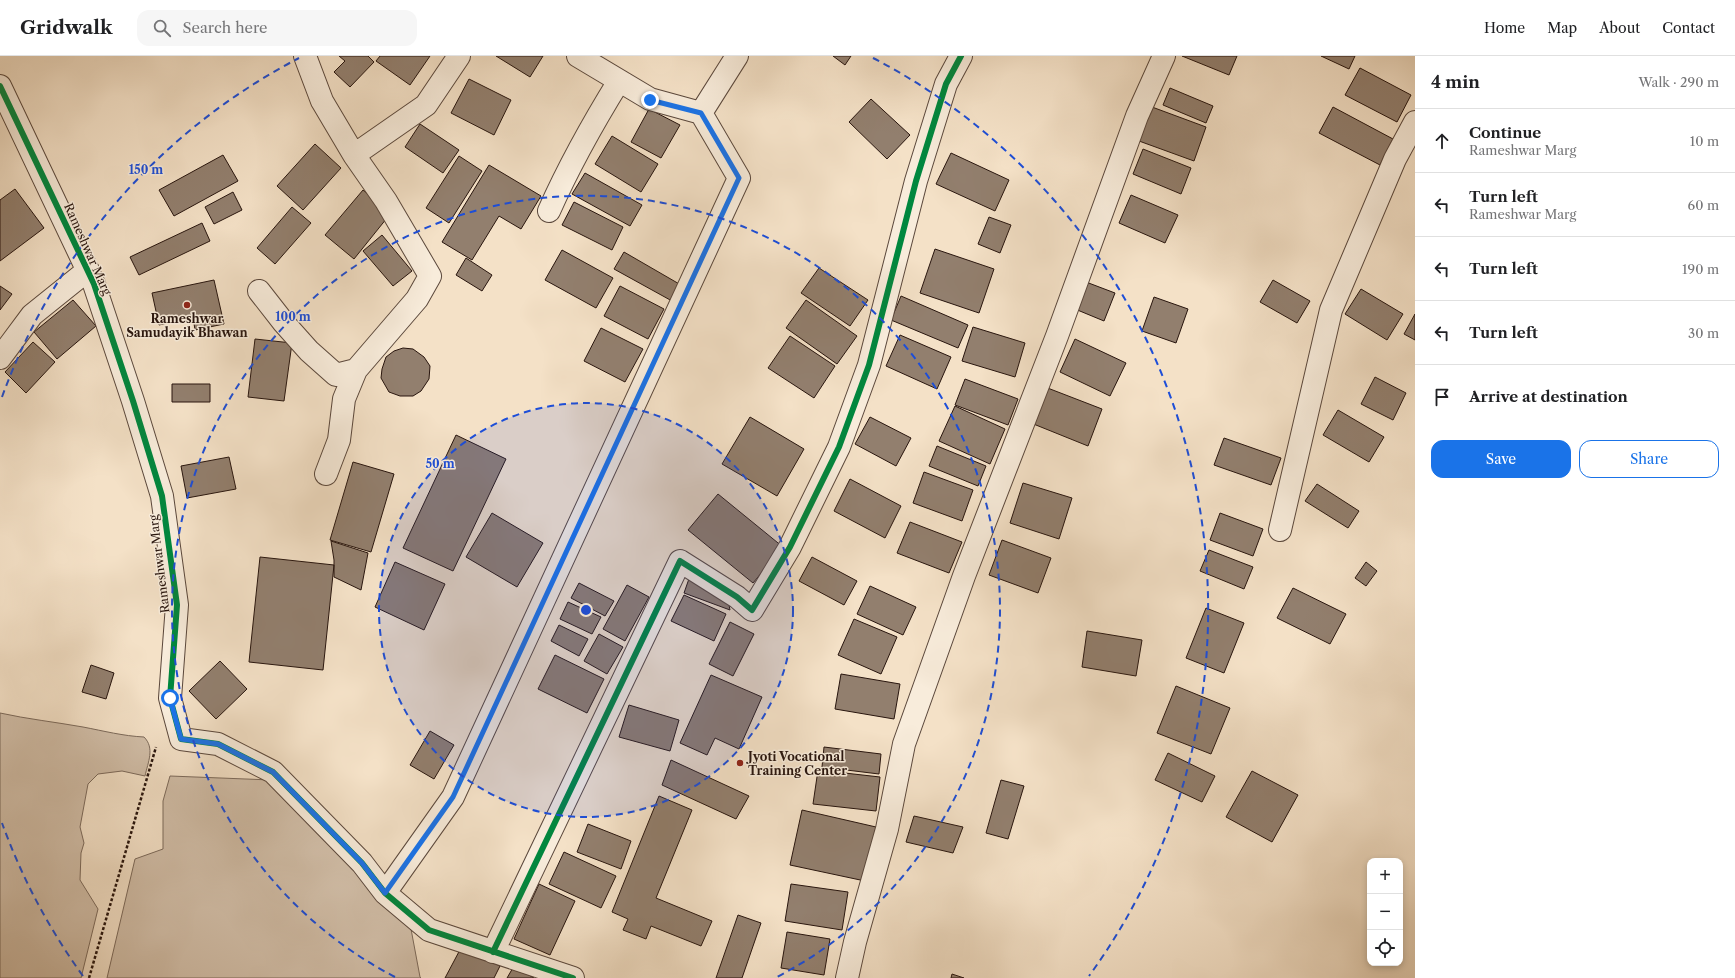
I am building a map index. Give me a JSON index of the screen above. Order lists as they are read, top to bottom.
{
  "streets": {
    "street": ["Rameshwar Marg"]
  },
  "places": ["Rameshwar Samudayik Bhawan", "Jyoti Vocational Training Center"],
  "page": {
    "header": "Gridwalk",
    "search": "Search here",
    "nav": [
      "Home",
      "Map",
      "About",
      "Contact"
    ],
    "heading": ["4 min", "Walk · 290 m"],
    "list": [
      ["Continue", "Rameshwar Marg", "10 m"],
      ["Turn left", "Rameshwar Marg", "60 m"],
      ["Turn left", "190 m"],
      ["Turn left", "30 m"],
      "Arrive at destination"
    ],
    "buttons": ["Save", "Share"],
    "map_buttons": ["+", "−"]
  },
  "rings": ["150 m", "100 m", "50 m"]
}
